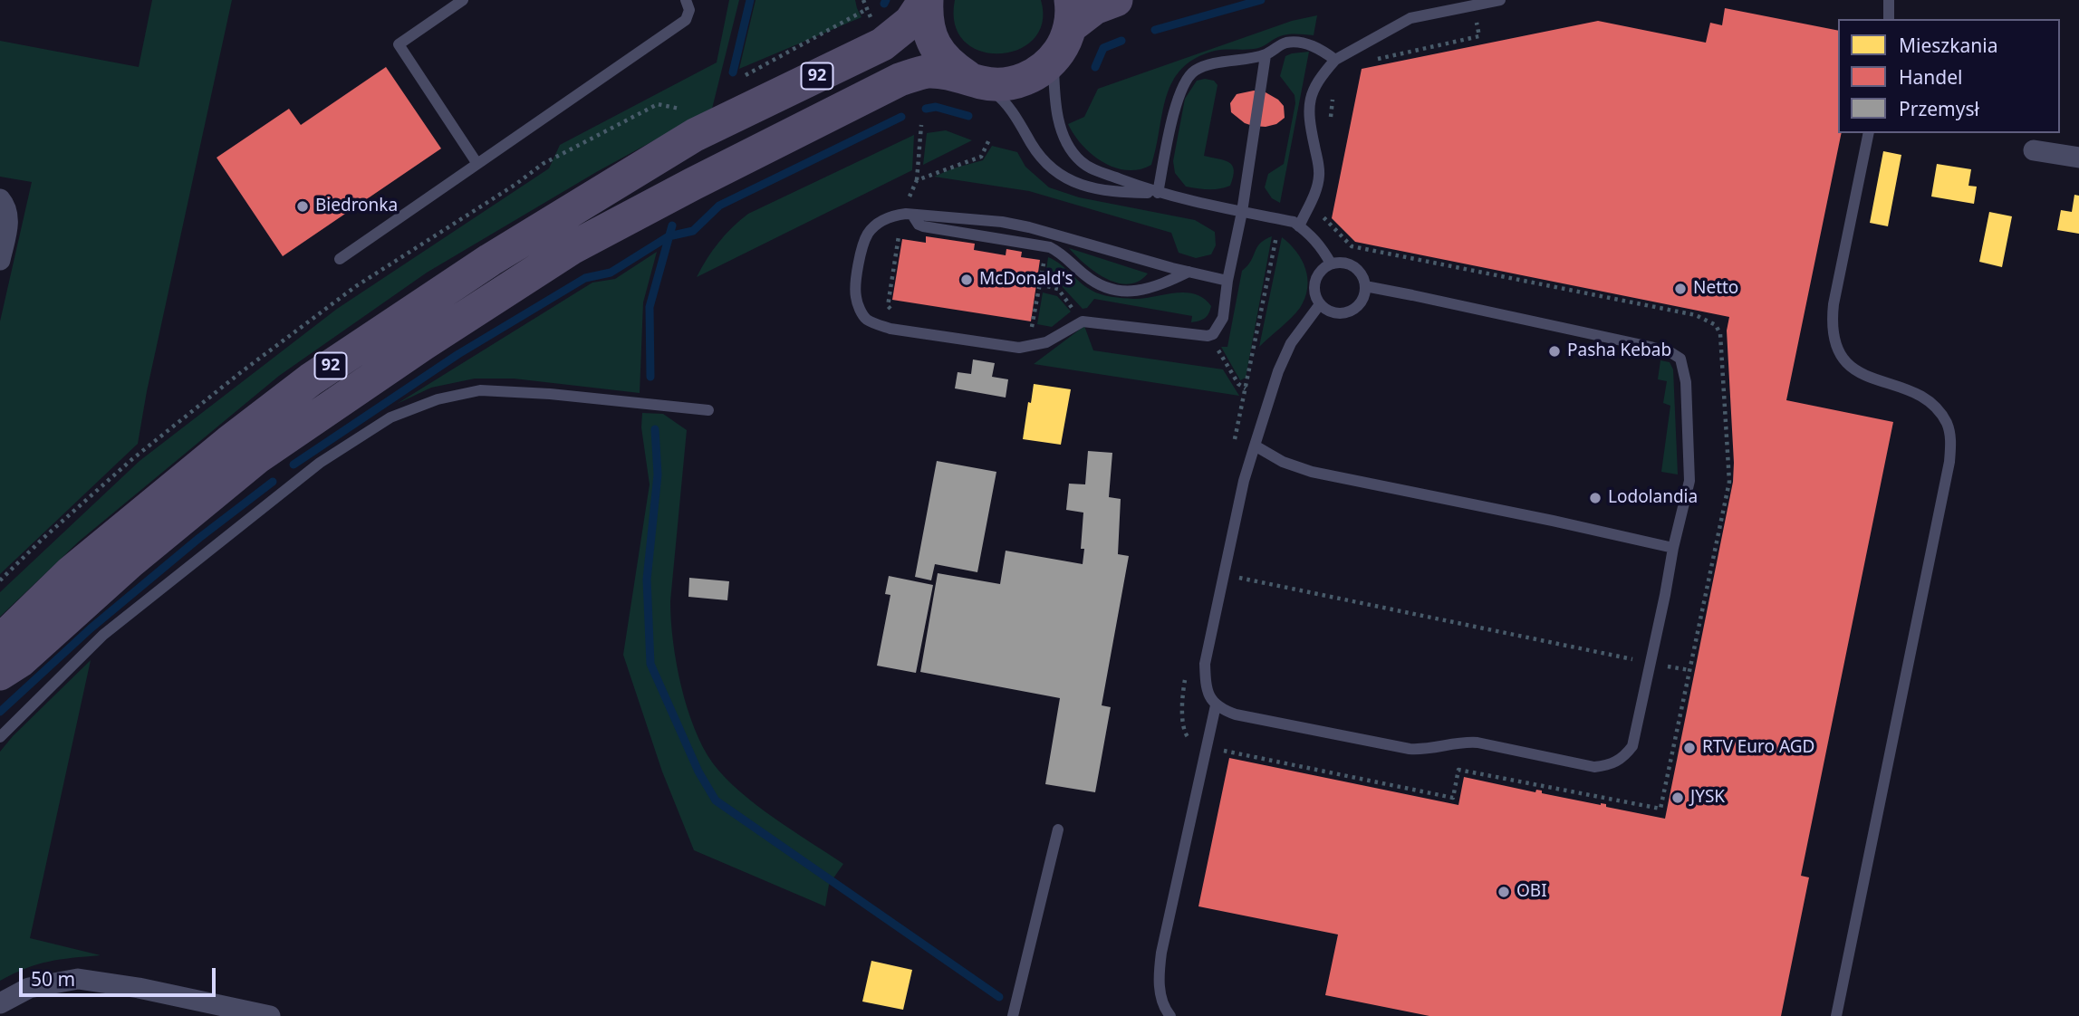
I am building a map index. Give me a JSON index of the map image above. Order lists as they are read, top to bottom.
{
  "streets": {
    "main road": ["92"]
  },
  "places": [
    "Biedronka",
    "McDonald's",
    "Netto",
    "Pasha Kebab",
    "Lodolandia",
    "RTV Euro AGD",
    "JYSK",
    "OBI"
  ],
  "legend": ["Mieszkania", "Handel", "Przemysł"],
  "scale_bar": "50 m"
}
